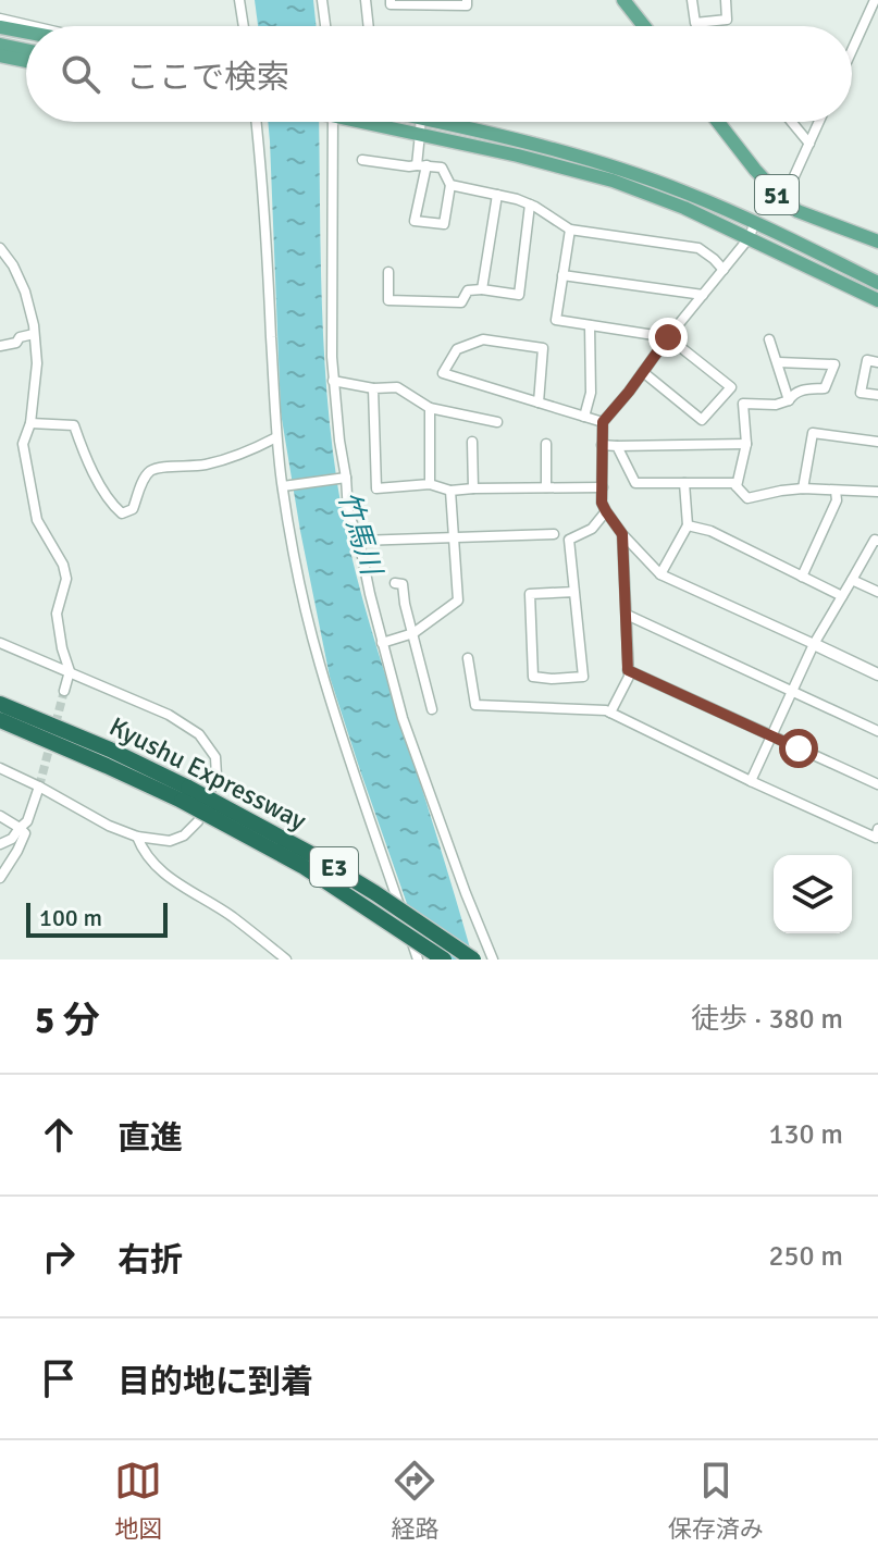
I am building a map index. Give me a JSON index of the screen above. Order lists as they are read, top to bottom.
{
  "streets": {
    "highway": ["Kyushu Expressway", "E3"],
    "main road": ["51"]
  },
  "water": ["竹馬川"],
  "scale_bar": "100 m",
  "page": {
    "search": "ここで検索",
    "scale": "100 m",
    "heading": ["5 分", "徒歩 · 380 m"],
    "list": [
      ["直進", "130 m"],
      ["右折", "250 m"],
      "目的地に到着"
    ],
    "nav": ["地図", "経路", "保存済み"]
  }
}
